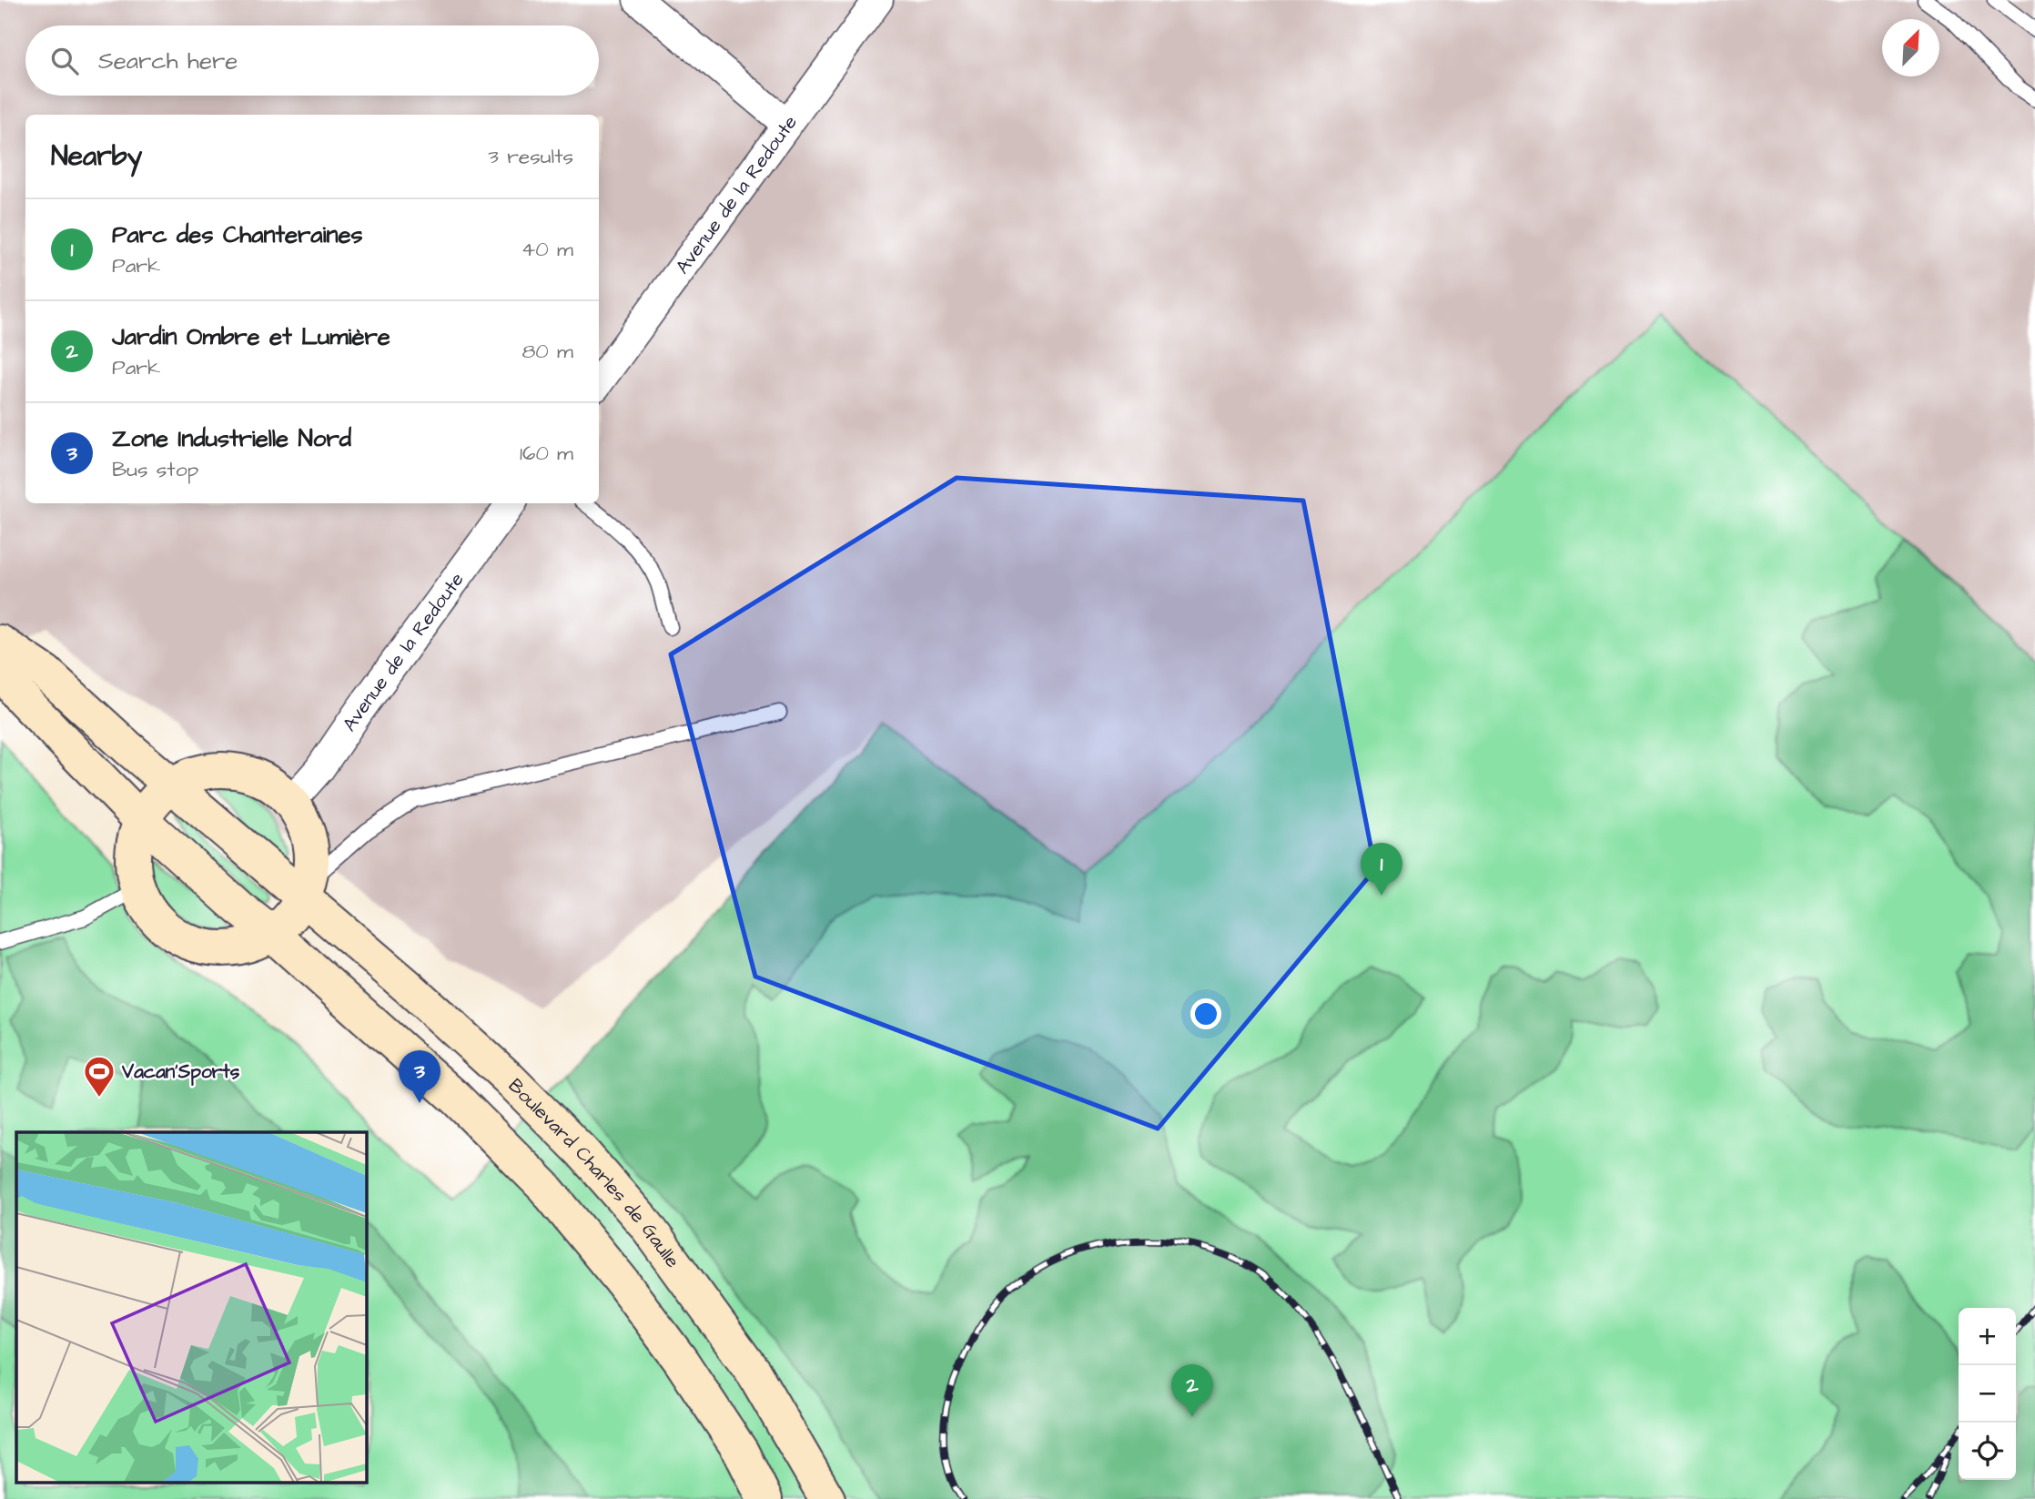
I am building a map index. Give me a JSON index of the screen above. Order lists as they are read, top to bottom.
{
  "streets": {
    "main road": ["Boulevard Charles de Gaulle"],
    "street": ["Avenue de la Redoute"]
  },
  "places": {
    "sports": ["Vacan'Sports"]
  },
  "north": "top right",
  "page": {
    "search": "Search here",
    "heading": ["Nearby", "3 results"],
    "list": [
      {
        "mark": "1",
        "name": "Parc des Chanteraines",
        "note": "Park",
        "value": "40 m"
      },
      {
        "mark": "2",
        "name": "Jardin Ombre et Lumière",
        "note": "Park",
        "value": "80 m"
      },
      {
        "mark": "3",
        "name": "Zone Industrielle Nord",
        "note": "Bus stop",
        "value": "160 m"
      }
    ],
    "pins": ["1", "3", "2"],
    "map_buttons": ["+", "−"]
  }
}
